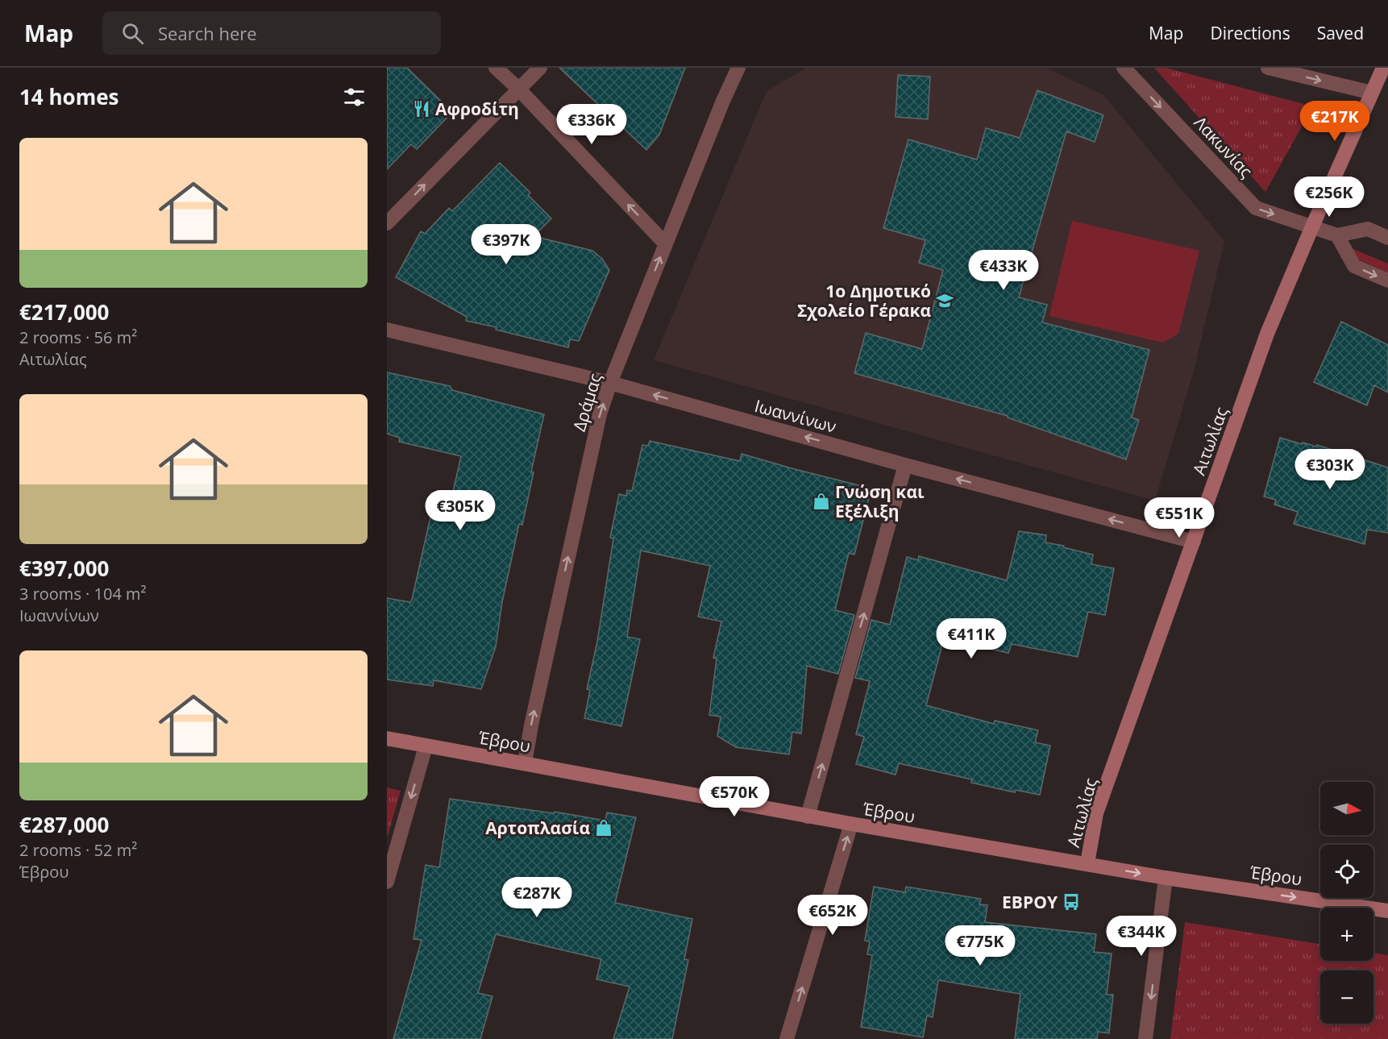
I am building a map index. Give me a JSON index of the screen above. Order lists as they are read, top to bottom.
{
  "streets": {
    "street": [
      "Λακωνίας",
      "Δράμας",
      "Ιωαννίνων",
      "Αιτωλίας",
      "Έβρου"
    ]
  },
  "crossings": [
    ["Λακωνίας", "Αιτωλίας"],
    ["Δράμας", "Ιωαννίνων"],
    ["Δράμας", "Έβρου"],
    ["Ιωαννίνων", "Αιτωλίας"],
    ["Αιτωλίας", "Έβρου"]
  ],
  "one_way": ["Λακωνίας", "Δράμας", "Ιωαννίνων"],
  "places": {
    "restaurant": ["Αφροδίτη"],
    "school or university": ["1ο Δημοτικό Σχολείο Γέρακα"],
    "shop": ["Γνώση και Εξέλιξη", "Αρτοπλασία"],
    "bus stop": ["ΕΒΡΟΥ"]
  },
  "north": "right",
  "page": {
    "header": "Map",
    "search": "Search here",
    "nav": ["Map", "Directions", "Saved"],
    "heading": "14 homes",
    "price": [
      "€217K",
      "€336K",
      "€256K",
      "€397K",
      "€433K",
      "€303K",
      "€305K",
      "€551K",
      "€411K",
      "€570K",
      "€287K",
      "€652K",
      "€344K",
      "€775K"
    ],
    "list": [
      {
        "name": "€217,000",
        "note": "2 rooms · 56 m² · Αιτωλίας"
      },
      {
        "name": "€397,000",
        "note": "3 rooms · 104 m² · Ιωαννίνων"
      },
      {
        "name": "€287,000",
        "note": "2 rooms · 52 m² · Έβρου"
      }
    ],
    "map_buttons": ["+", "−"]
  }
}
